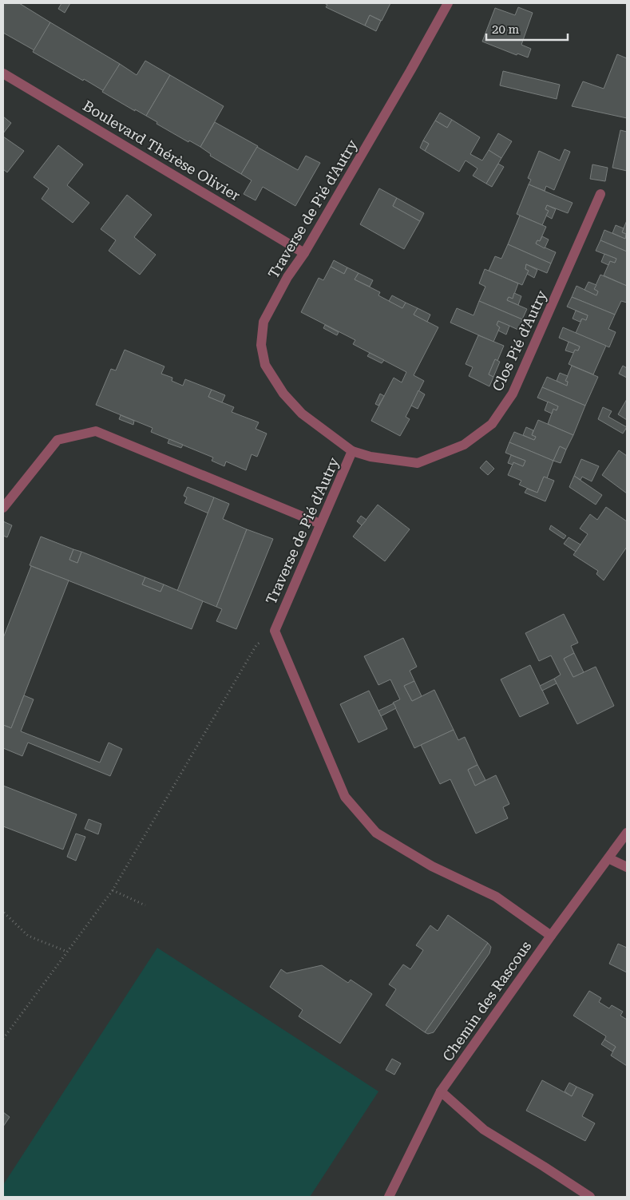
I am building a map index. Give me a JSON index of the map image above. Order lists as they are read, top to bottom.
{
  "streets": {
    "street": [
      "Boulevard Thérèse Olivier",
      "Traverse de Pié d'Autry",
      "Clos Pié d'Autry",
      "Chemin des Rascous"
    ]
  },
  "crossings": [
    ["Boulevard Thérèse Olivier", "Traverse de Pié d'Autry"],
    ["Traverse de Pié d'Autry", "Clos Pié d'Autry"]
  ],
  "scale_bar": "20 m"
}
